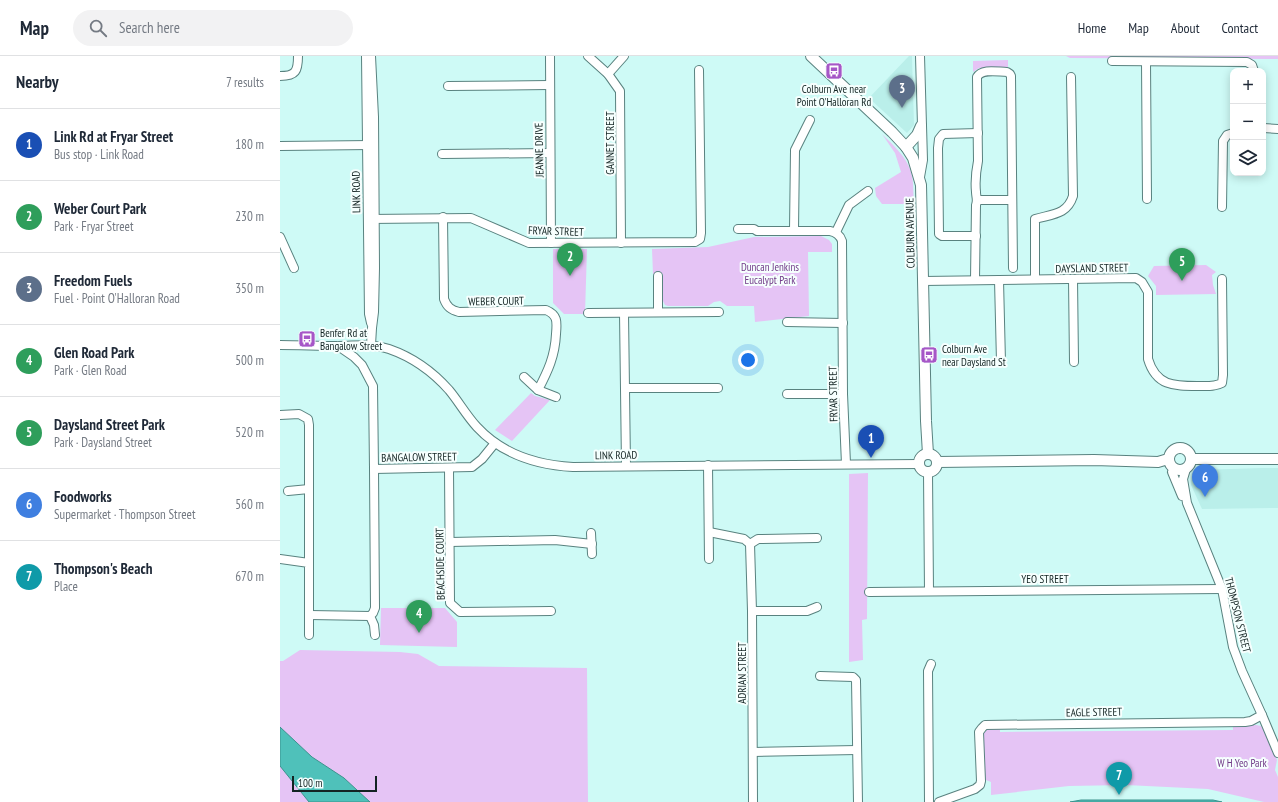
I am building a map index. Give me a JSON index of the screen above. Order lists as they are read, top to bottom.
{
  "streets": {
    "main road": ["COLBURN AVENUE"],
    "street": [
      "GANNET STREET",
      "JEANNE DRIVE",
      "LINK ROAD",
      "FRYAR STREET",
      "DAYSLAND STREET",
      "WEBER COURT",
      "BANGALOW STREET",
      "BEACHSIDE COURT",
      "YEO STREET",
      "THOMPSON STREET",
      "ADRIAN STREET",
      "EAGLE STREET"
    ]
  },
  "crossings": [
    ["GANNET STREET", "FRYAR STREET"],
    ["JEANNE DRIVE", "FRYAR STREET"],
    ["LINK ROAD", "FRYAR STREET"],
    ["LINK ROAD", "COLBURN AVENUE"],
    ["LINK ROAD", "BANGALOW STREET"],
    ["FRYAR STREET", "WEBER COURT"],
    ["COLBURN AVENUE", "DAYSLAND STREET"],
    ["BANGALOW STREET", "BEACHSIDE COURT"],
    ["YEO STREET", "THOMPSON STREET"],
    ["THOMPSON STREET", "EAGLE STREET"]
  ],
  "parks": ["Duncan Jenkins Eucalypt Park", "W H Yeo Park"],
  "places": {
    "bus stop": ["Colburn Ave near Point O'Halloran Rd", "Benfer Rd at Bangalow Street", "Colburn Ave near Daysland St"]
  },
  "scale_bar": "100 m",
  "page": {
    "header": "Map",
    "search": "Search here",
    "nav": [
      "Home",
      "Map",
      "About",
      "Contact"
    ],
    "heading": ["Nearby", "7 results"],
    "map_buttons": ["+", "−"],
    "pins": [
      "3",
      "2",
      "5",
      "1",
      "6",
      "4",
      "7"
    ],
    "list": [
      {
        "mark": "1",
        "name": "Link Rd at Fryar Street",
        "note": "Bus stop · Link Road",
        "value": "180 m"
      },
      {
        "mark": "2",
        "name": "Weber Court Park",
        "note": "Park · Fryar Street",
        "value": "230 m"
      },
      {
        "mark": "3",
        "name": "Freedom Fuels",
        "note": "Fuel · Point O'Halloran Road",
        "value": "350 m"
      },
      {
        "mark": "4",
        "name": "Glen Road Park",
        "note": "Park · Glen Road",
        "value": "500 m"
      },
      {
        "mark": "5",
        "name": "Daysland Street Park",
        "note": "Park · Daysland Street",
        "value": "520 m"
      },
      {
        "mark": "6",
        "name": "Foodworks",
        "note": "Supermarket · Thompson Street",
        "value": "560 m"
      },
      {
        "mark": "7",
        "name": "Thompson's Beach",
        "note": "Place",
        "value": "670 m"
      }
    ],
    "scale": "100 m"
  }
}
